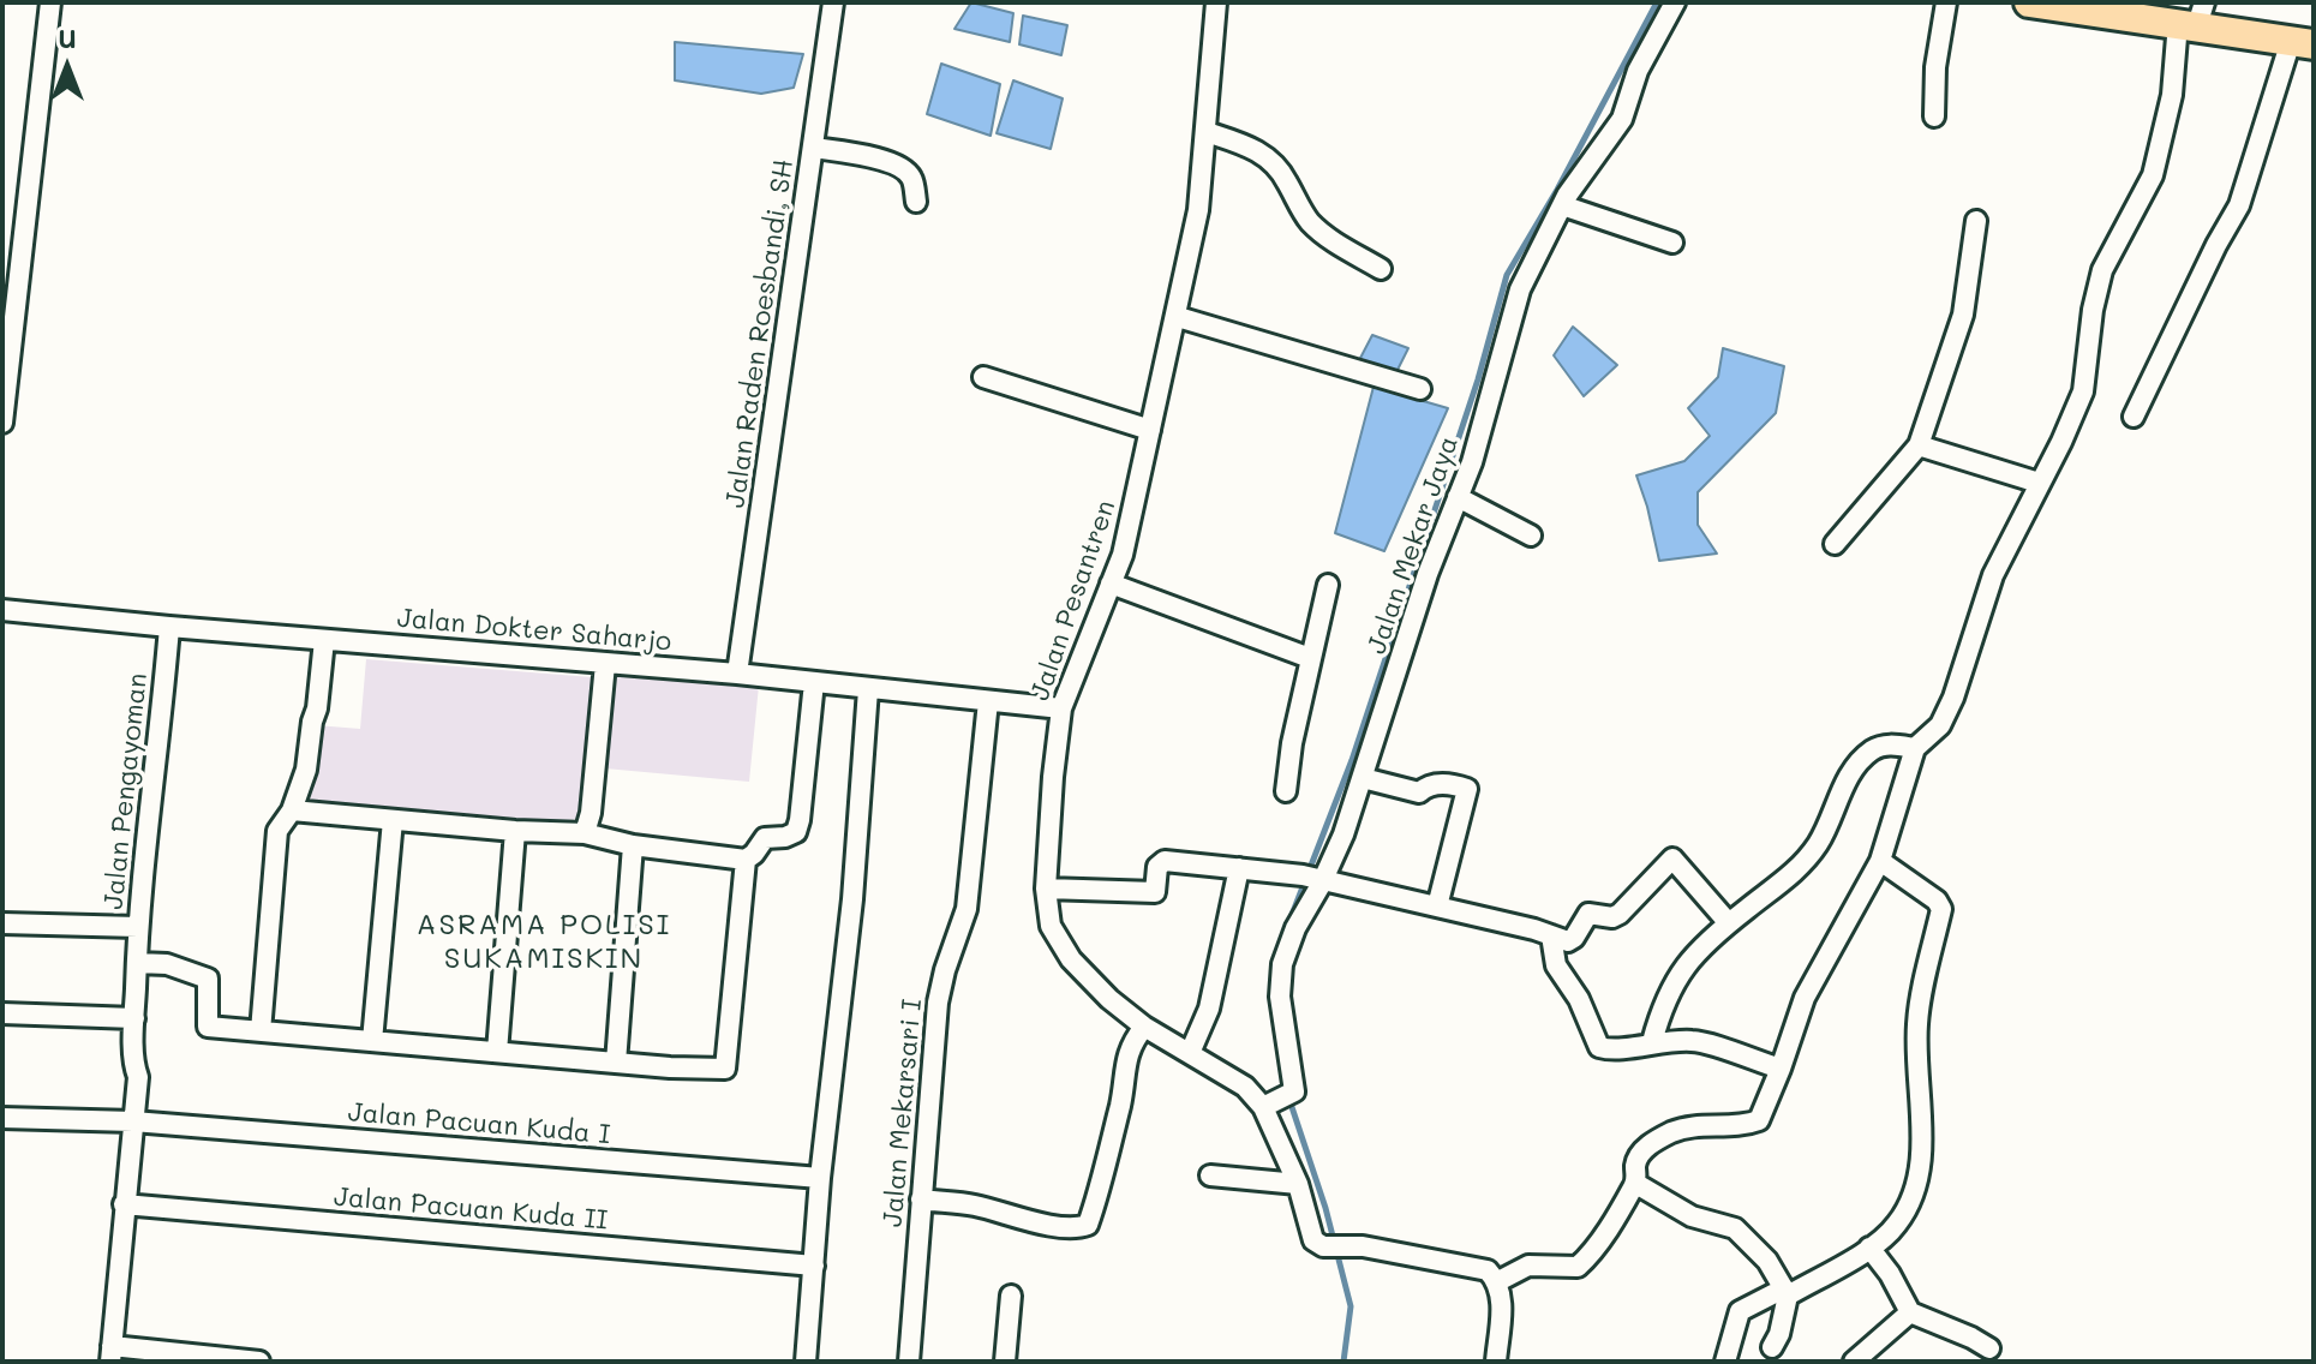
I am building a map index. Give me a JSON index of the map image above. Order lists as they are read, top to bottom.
{
  "streets": {
    "street": [
      "Jalan Raden Roesbandi, SH",
      "Jalan Mekar Jaya",
      "Jalan Pesantren",
      "Jalan Dokter Saharjo",
      "Jalan Pengayoman",
      "Jalan Mekarsari I",
      "Jalan Pacuan Kuda I",
      "Jalan Pacuan Kuda II"
    ]
  },
  "crossings": [
    ["Jalan Raden Roesbandi, SH", "Jalan Dokter Saharjo"],
    ["Jalan Mekar Jaya", "Jalan Pesantren"],
    ["Jalan Pesantren", "Jalan Dokter Saharjo"],
    ["Jalan Dokter Saharjo", "Jalan Pengayoman"],
    ["Jalan Dokter Saharjo", "Jalan Mekarsari I"]
  ],
  "districts": ["ASRAMA POLISI SUKAMISKIN"],
  "north": "top"
}
